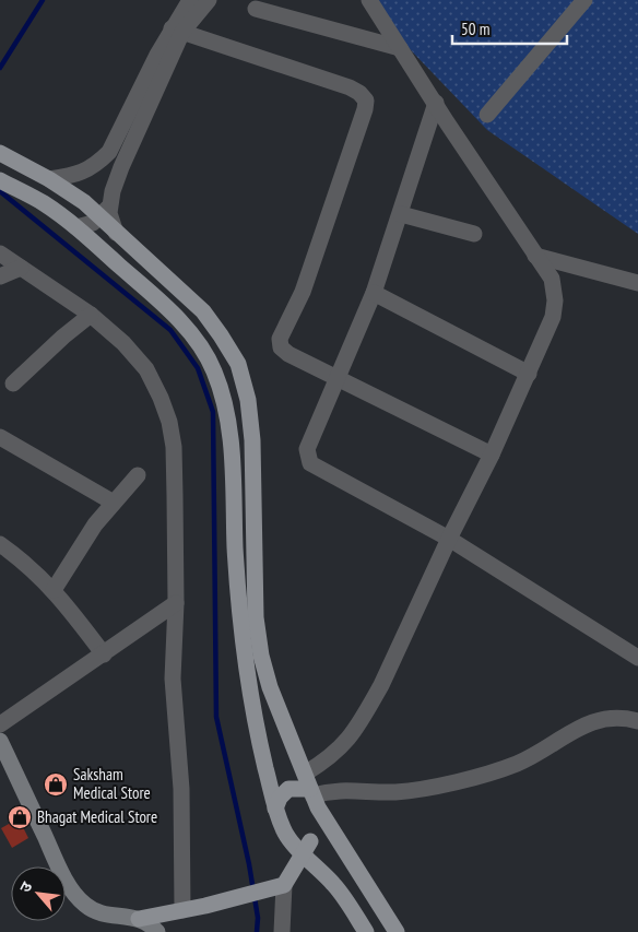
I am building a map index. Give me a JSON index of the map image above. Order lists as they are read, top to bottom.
{
  "places": {
    "shop": ["Saksham Medical Store", "Bhagat Medical Store"]
  },
  "scale_bar": "50 m",
  "north": "top left"
}
